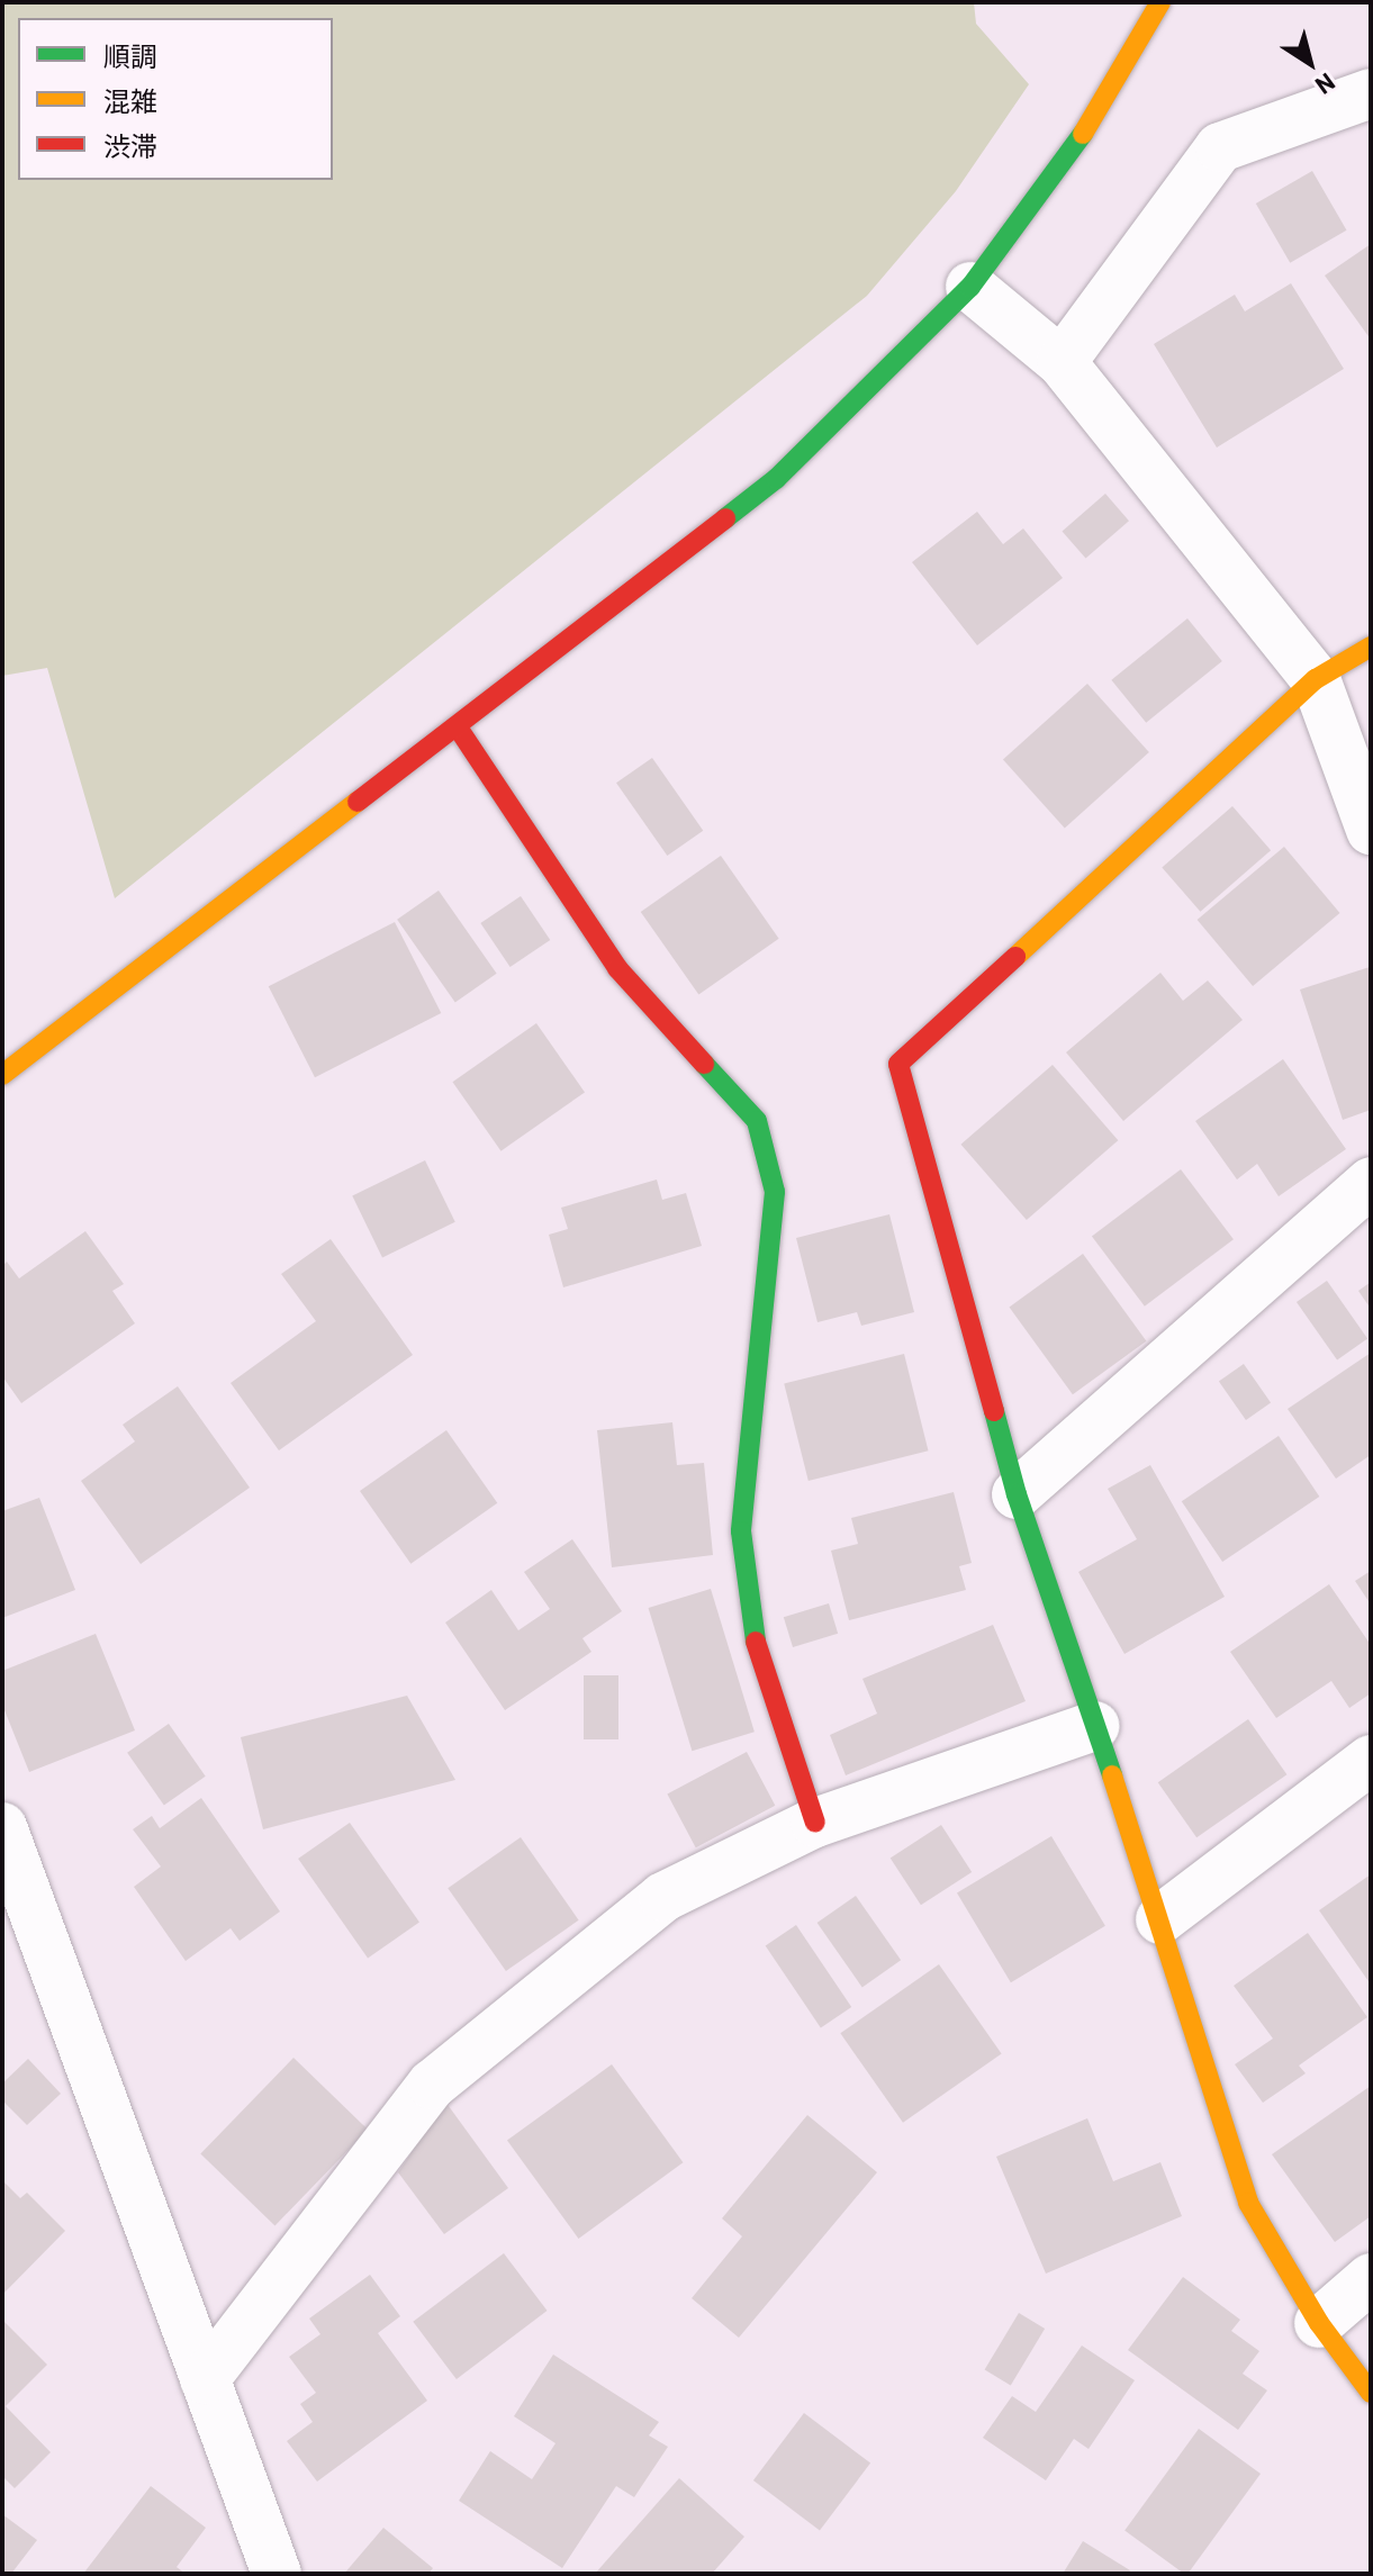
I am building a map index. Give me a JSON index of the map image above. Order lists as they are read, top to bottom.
{
  "legend": ["順調", "混雑", "渋滞"],
  "north": "bottom right"
}
